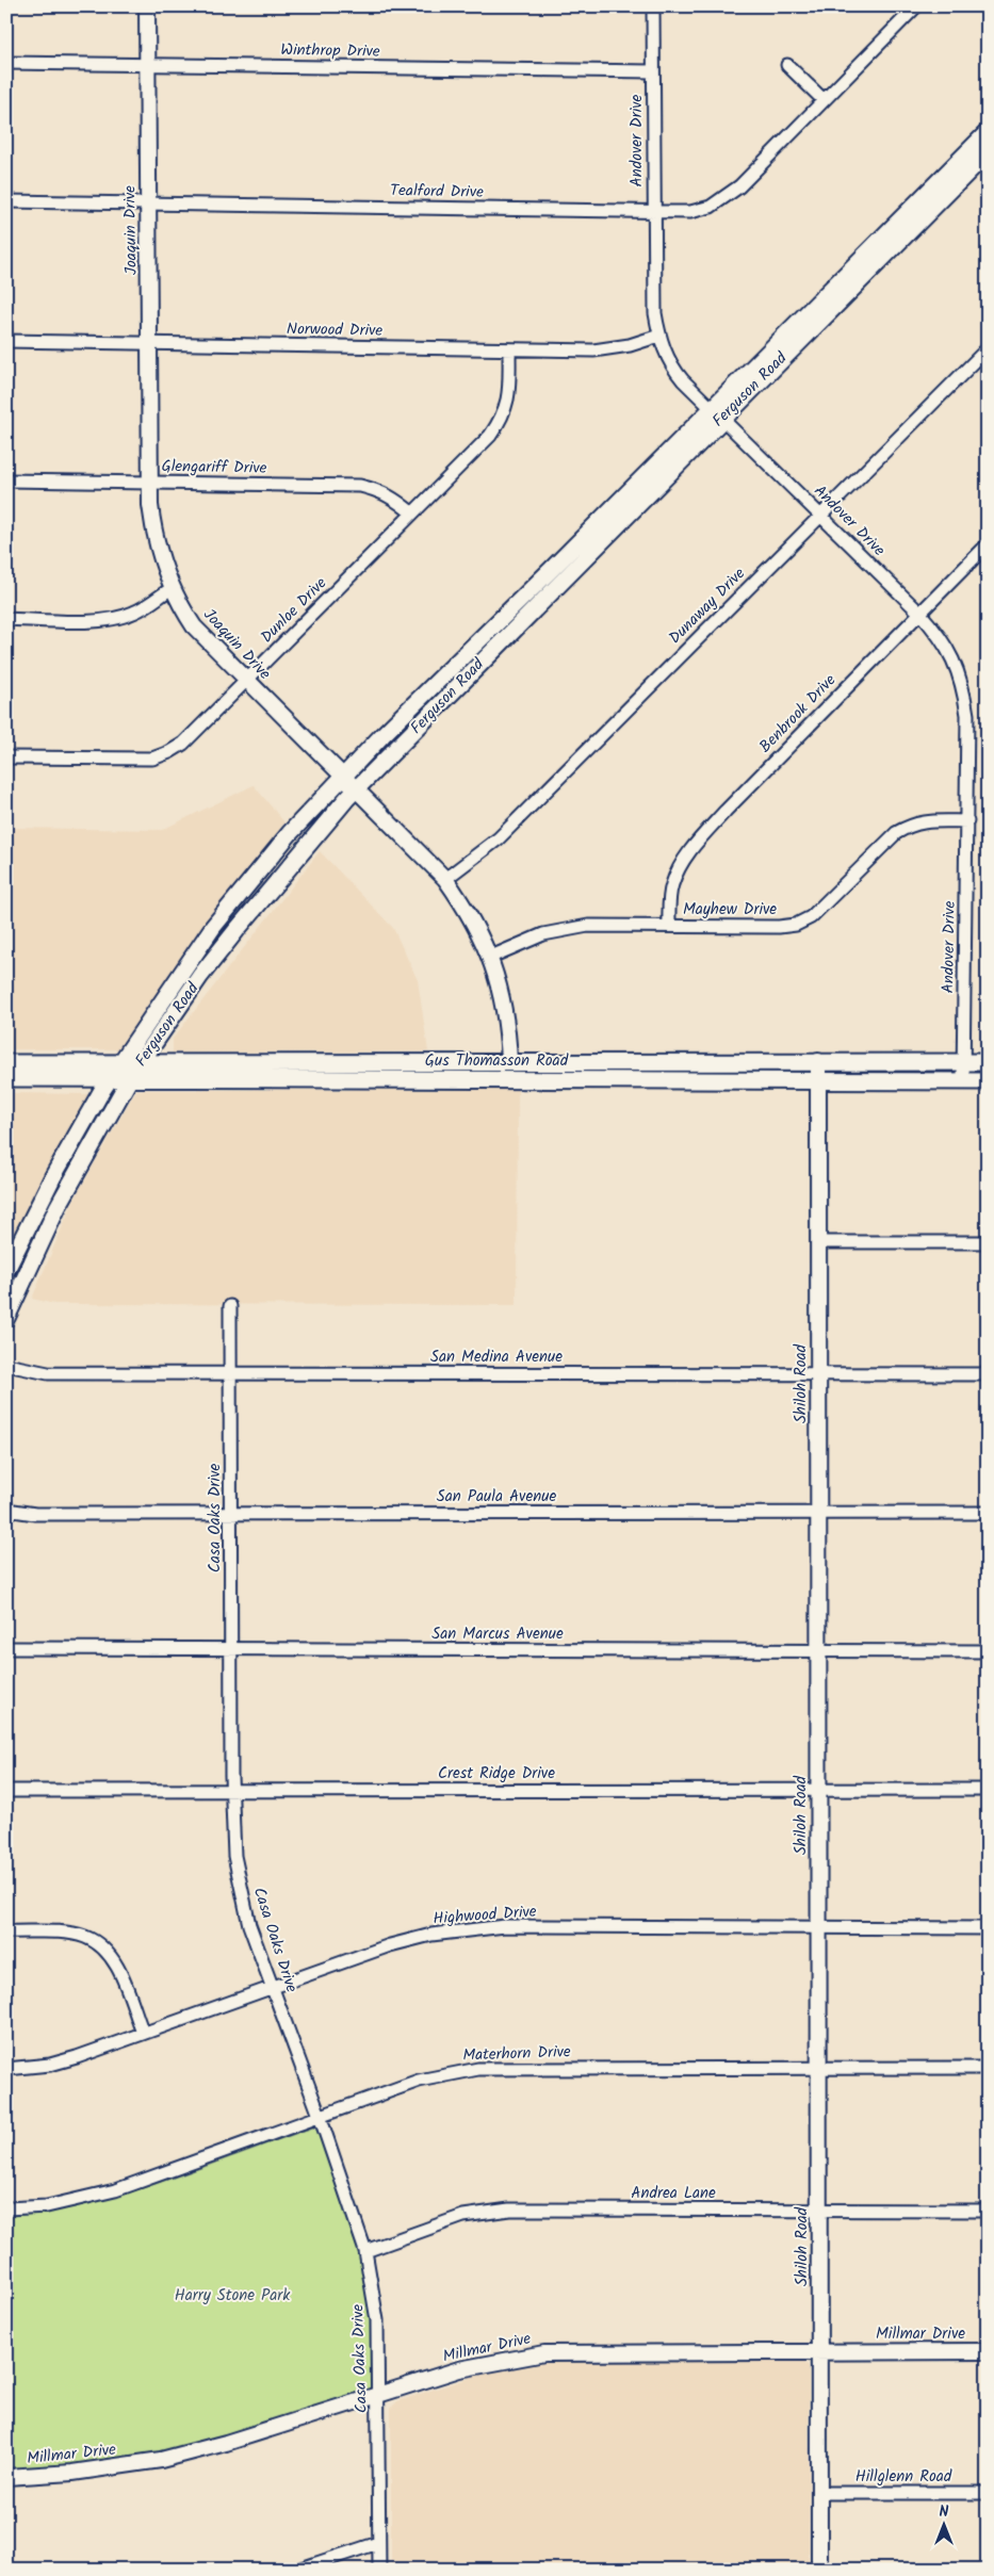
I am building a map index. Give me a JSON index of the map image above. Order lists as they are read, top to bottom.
{
  "streets": {
    "main road": ["Ferguson Road", "Gus Thomasson Road"],
    "street": [
      "Winthrop Drive",
      "Andover Drive",
      "Tealford Drive",
      "Joaquin Drive",
      "Norwood Drive",
      "Glengariff Drive",
      "Dunaway Drive",
      "Dunloe Drive",
      "Benbrook Drive",
      "Mayhew Drive",
      "San Medina Avenue",
      "Shiloh Road",
      "San Paula Avenue",
      "Casa Oaks Drive",
      "San Marcus Avenue",
      "Crest Ridge Drive",
      "Highwood Drive",
      "Materhorn Drive",
      "Andrea Lane",
      "Millmar Drive",
      "Hillglenn Road"
    ]
  },
  "crossings": [
    ["Winthrop Drive", "Andover Drive"],
    ["Winthrop Drive", "Joaquin Drive"],
    ["Andover Drive", "Tealford Drive"],
    ["Andover Drive", "Norwood Drive"],
    ["Andover Drive", "Ferguson Road"],
    ["Andover Drive", "Dunaway Drive"],
    ["Andover Drive", "Benbrook Drive"],
    ["Andover Drive", "Mayhew Drive"],
    ["Andover Drive", "Gus Thomasson Road"],
    ["Tealford Drive", "Joaquin Drive"],
    ["Joaquin Drive", "Norwood Drive"],
    ["Joaquin Drive", "Ferguson Road"],
    ["Joaquin Drive", "Glengariff Drive"],
    ["Joaquin Drive", "Dunaway Drive"],
    ["Joaquin Drive", "Dunloe Drive"],
    ["Joaquin Drive", "Mayhew Drive"],
    ["Joaquin Drive", "Gus Thomasson Road"],
    ["Norwood Drive", "Dunloe Drive"],
    ["Ferguson Road", "Gus Thomasson Road"],
    ["Glengariff Drive", "Dunloe Drive"],
    ["Benbrook Drive", "Mayhew Drive"],
    ["Gus Thomasson Road", "Shiloh Road"],
    ["San Medina Avenue", "Shiloh Road"],
    ["San Medina Avenue", "Casa Oaks Drive"],
    ["Shiloh Road", "San Paula Avenue"],
    ["Shiloh Road", "San Marcus Avenue"],
    ["Shiloh Road", "Crest Ridge Drive"],
    ["Shiloh Road", "Highwood Drive"],
    ["Shiloh Road", "Materhorn Drive"],
    ["Shiloh Road", "Andrea Lane"],
    ["Shiloh Road", "Millmar Drive"],
    ["Shiloh Road", "Hillglenn Road"],
    ["San Paula Avenue", "Casa Oaks Drive"],
    ["Casa Oaks Drive", "San Marcus Avenue"],
    ["Casa Oaks Drive", "Crest Ridge Drive"],
    ["Casa Oaks Drive", "Highwood Drive"],
    ["Casa Oaks Drive", "Materhorn Drive"],
    ["Casa Oaks Drive", "Andrea Lane"],
    ["Casa Oaks Drive", "Millmar Drive"]
  ],
  "parks": ["Harry Stone Park"],
  "north": "top"
}
